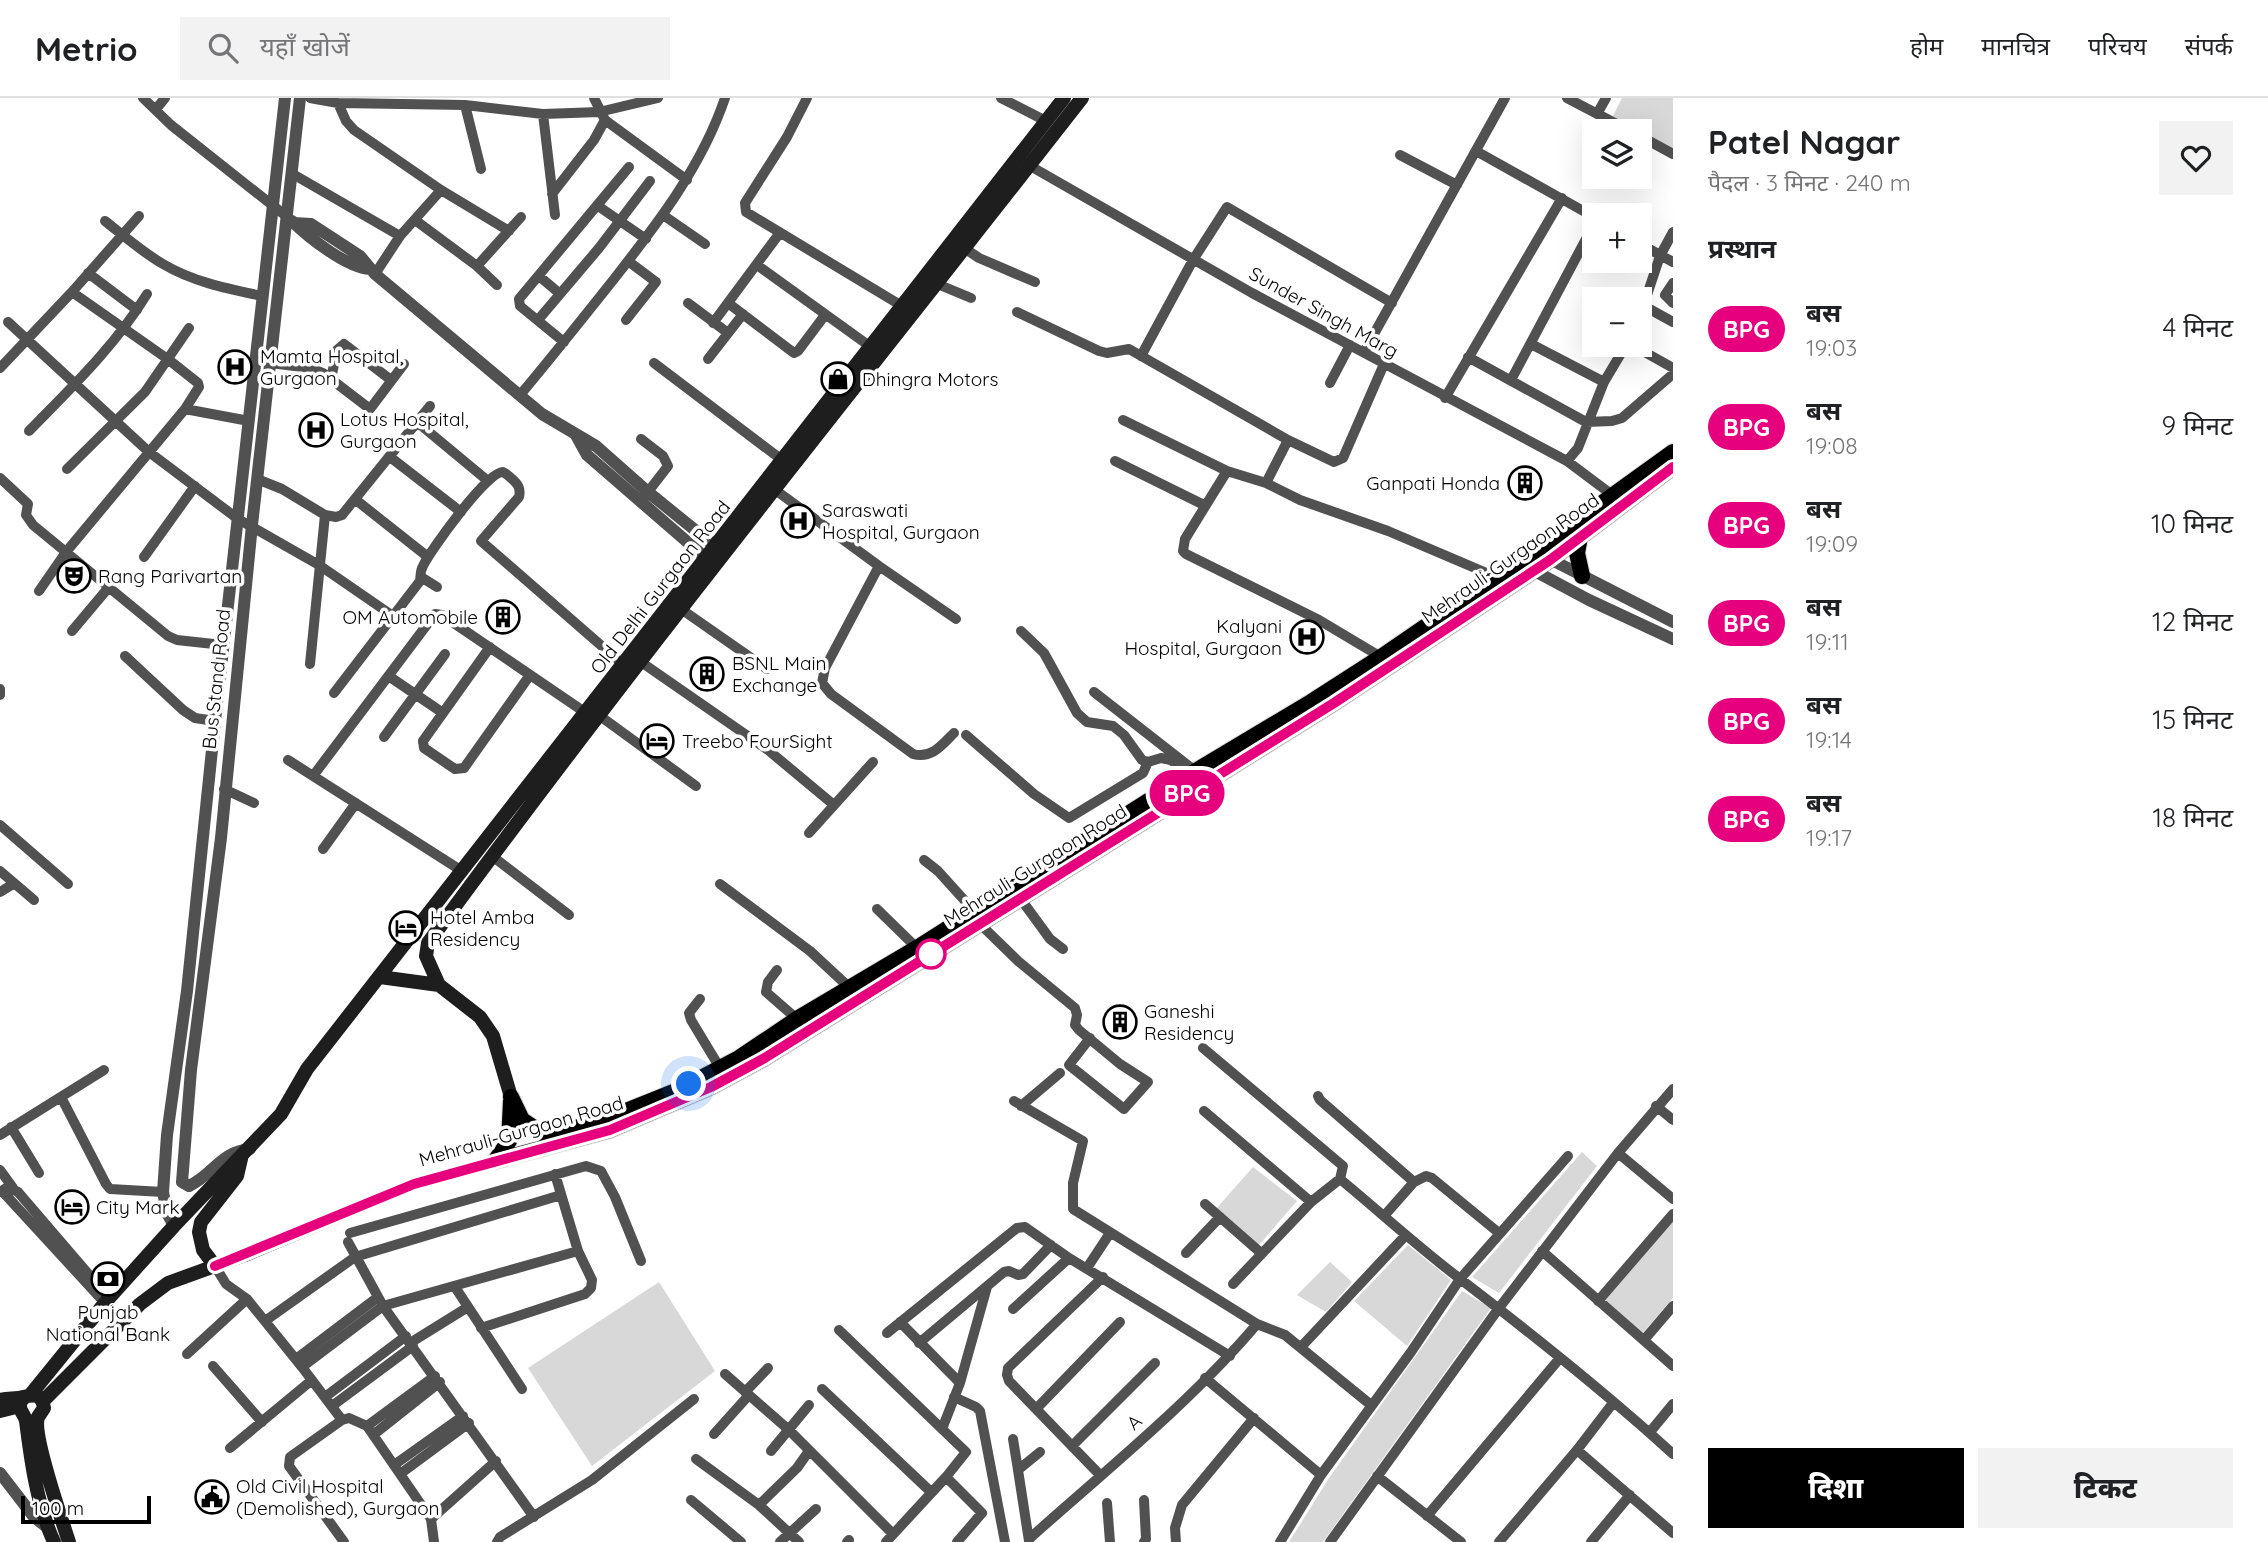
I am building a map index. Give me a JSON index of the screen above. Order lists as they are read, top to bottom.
{
  "streets": {
    "main road": ["Mehrauli-Gurgaon Road", "Old Delhi Gurgaon Road"],
    "street": ["Sunder Singh Marg", "Bus Stand Road", "A"]
  },
  "crossings": [
    ["Sunder Singh Marg", "Mehrauli-Gurgaon Road"],
    ["Sunder Singh Marg", "Old Delhi Gurgaon Road"],
    ["Old Delhi Gurgaon Road", "Bus Stand Road"]
  ],
  "places": {
    "hospital": [
      "Mamta Hospital, Gurgaon",
      "Lotus Hospital, Gurgaon",
      "Saraswati Hospital, Gurgaon",
      "Kalyani Hospital, Gurgaon"
    ],
    "shop": ["Dhingra Motors"],
    "building": [
      "Ganpati Honda",
      "OM Automobile",
      "BSNL Main Exchange",
      "Ganeshi Residency"
    ],
    "theatre": ["Rang Parivartan"],
    "hotel": ["Treebo FourSight", "Hotel Amba Residency", "City Mark"],
    "bank": ["Punjab National Bank"],
    "public building": ["Old Civil Hospital (Demolished), Gurgaon"]
  },
  "lines": ["bus line BPG"],
  "scale_bar": "100 m",
  "page": {
    "header": "Metrio",
    "search": "यहाँ खोजें",
    "nav": [
      "होम",
      "मानचित्र",
      "परिचय",
      "संपर्क"
    ],
    "on_map": "BPG",
    "heading": [
      ["Patel Nagar", "पैदल · 3 मिनट · 240 m"],
      "प्रस्थान"
    ],
    "map_buttons": ["+", "−"],
    "list": [
      {
        "mark": "BPG",
        "name": "बस",
        "note": "19:03",
        "value": "4 मिनट"
      },
      {
        "mark": "BPG",
        "name": "बस",
        "note": "19:08",
        "value": "9 मिनट"
      },
      {
        "mark": "BPG",
        "name": "बस",
        "note": "19:09",
        "value": "10 मिनट"
      },
      {
        "mark": "BPG",
        "name": "बस",
        "note": "19:11",
        "value": "12 मिनट"
      },
      {
        "mark": "BPG",
        "name": "बस",
        "note": "19:14",
        "value": "15 मिनट"
      },
      {
        "mark": "BPG",
        "name": "बस",
        "note": "19:17",
        "value": "18 मिनट"
      }
    ],
    "buttons": ["दिशा", "टिकट"],
    "scale": "100 m"
  }
}
